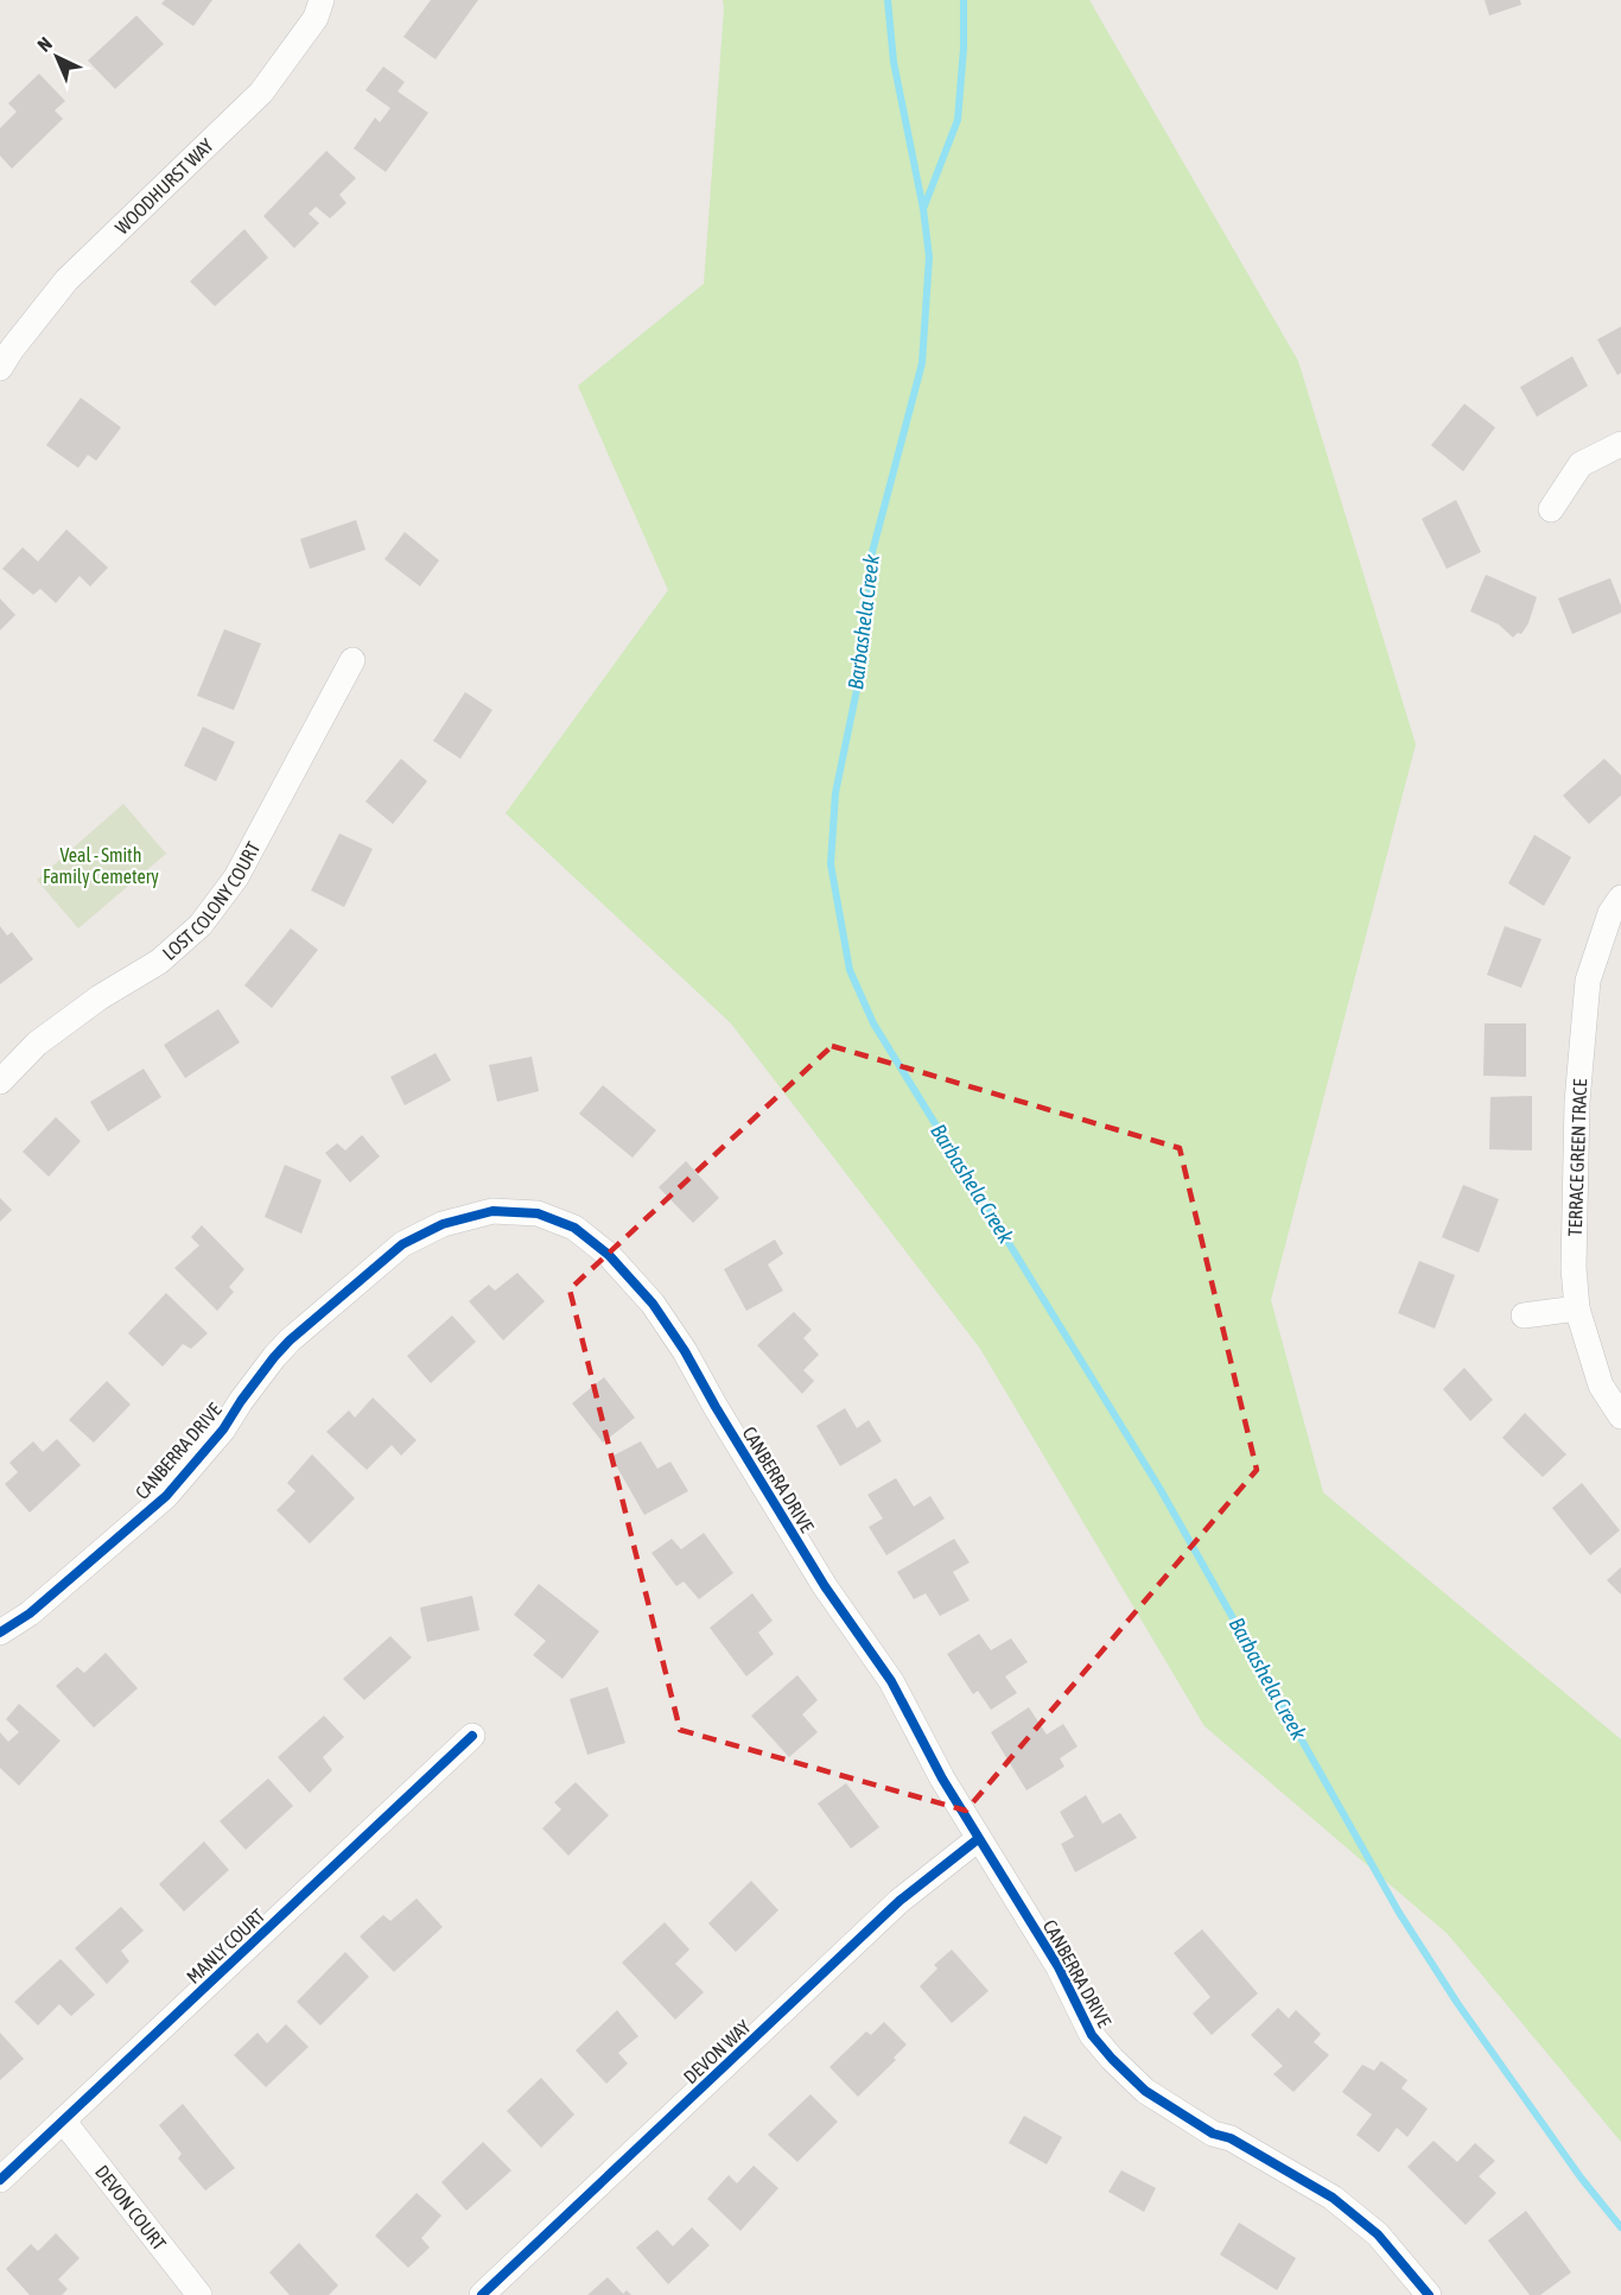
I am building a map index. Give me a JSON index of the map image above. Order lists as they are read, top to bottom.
{
  "streets": {
    "street": [
      "WOODHURST WAY",
      "LOST COLONY COURT",
      "TERRACE GREEN TRACE",
      "CANBERRA DRIVE",
      "MANLY COURT",
      "DEVON WAY",
      "DEVON COURT"
    ]
  },
  "crossings": [
    ["CANBERRA DRIVE", "DEVON WAY"],
    ["MANLY COURT", "DEVON COURT"]
  ],
  "water": ["Barbashela Creek"],
  "parks": ["Veal - Smith Family Cemetery"],
  "north": "top left"
}
